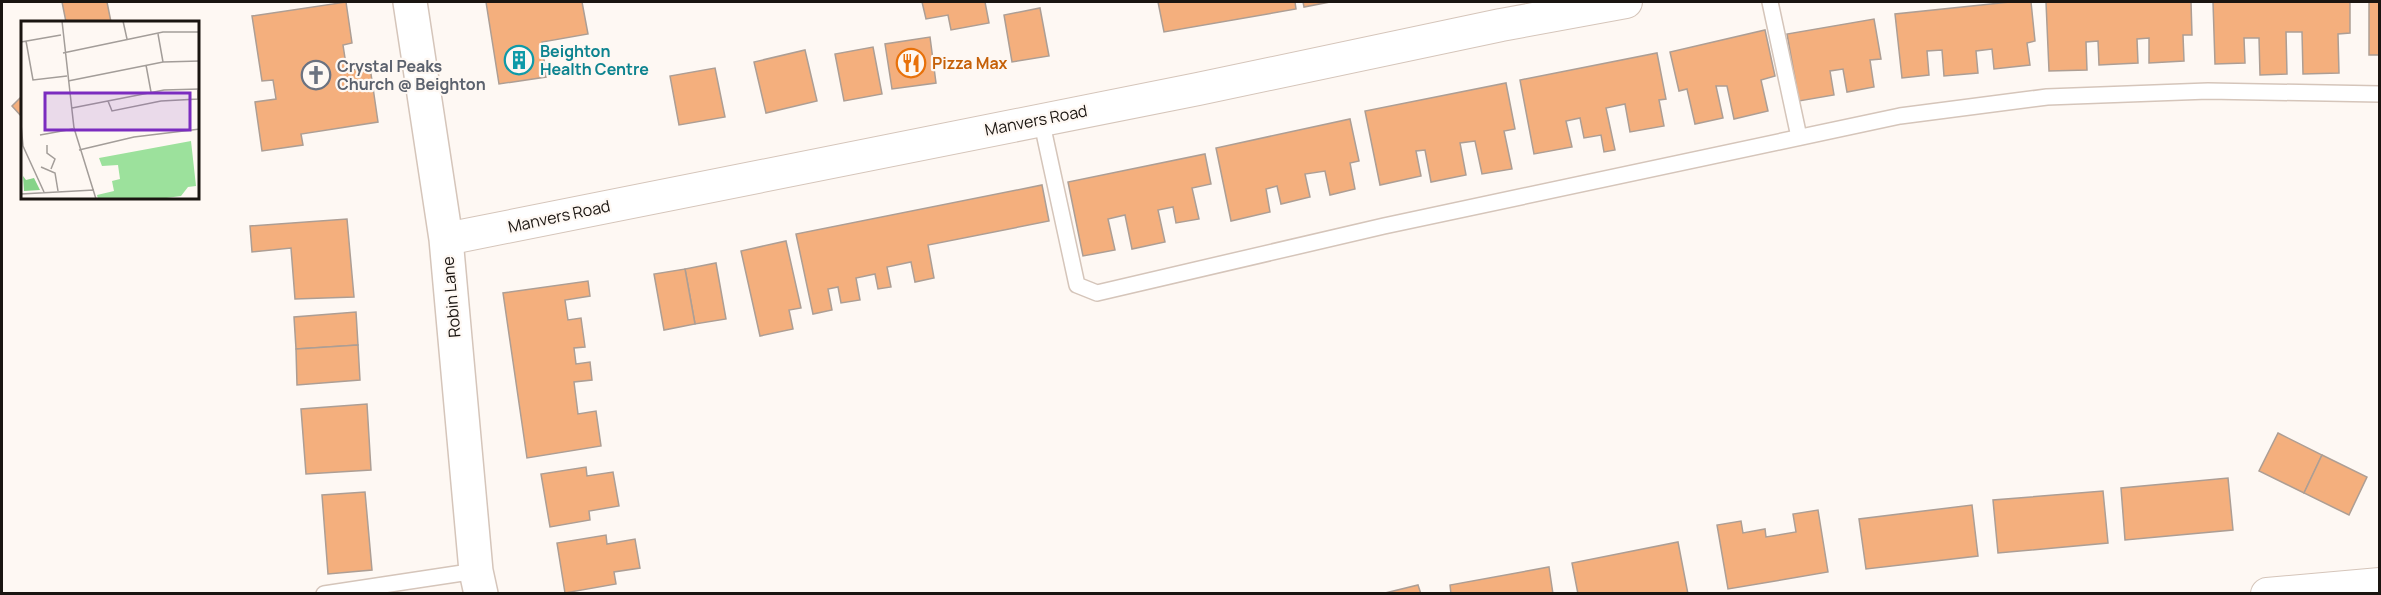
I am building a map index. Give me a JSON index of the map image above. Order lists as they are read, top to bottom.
{
  "streets": {
    "street": ["Manvers Road", "Robin Lane"]
  },
  "crossings": [
    ["Manvers Road", "Robin Lane"]
  ],
  "places": {
    "building": ["Beighton Health Centre"],
    "restaurant": ["Pizza Max"],
    "church": ["Crystal Peaks Church @ Beighton"]
  }
}
